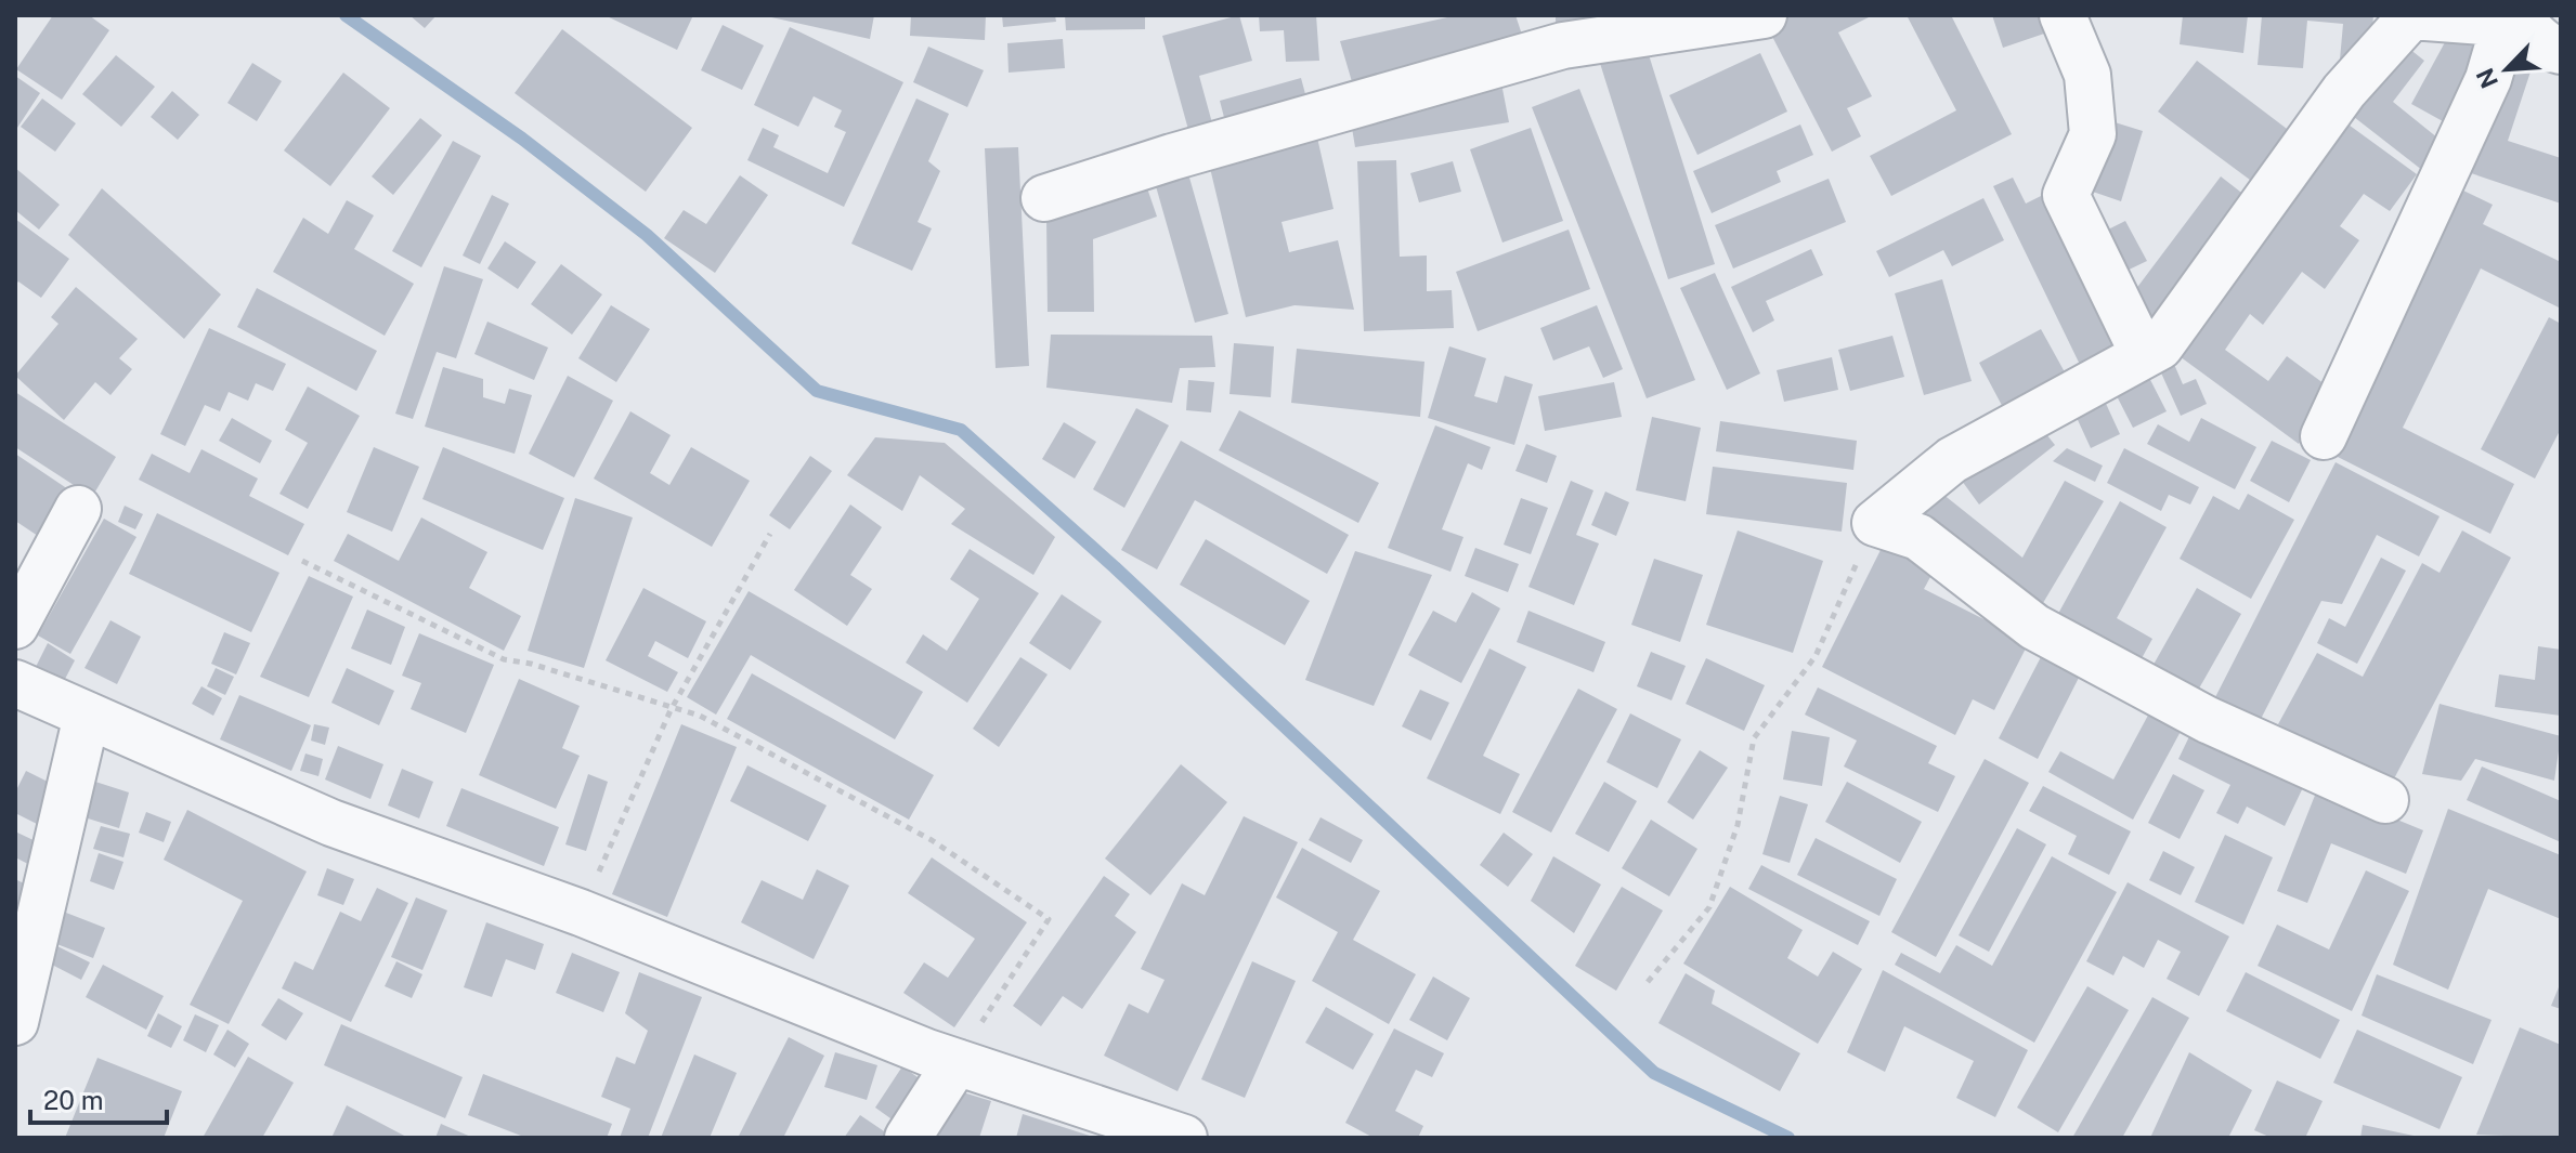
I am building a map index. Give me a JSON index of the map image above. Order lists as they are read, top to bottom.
{
  "scale_bar": "20 m",
  "north": "bottom left"
}
